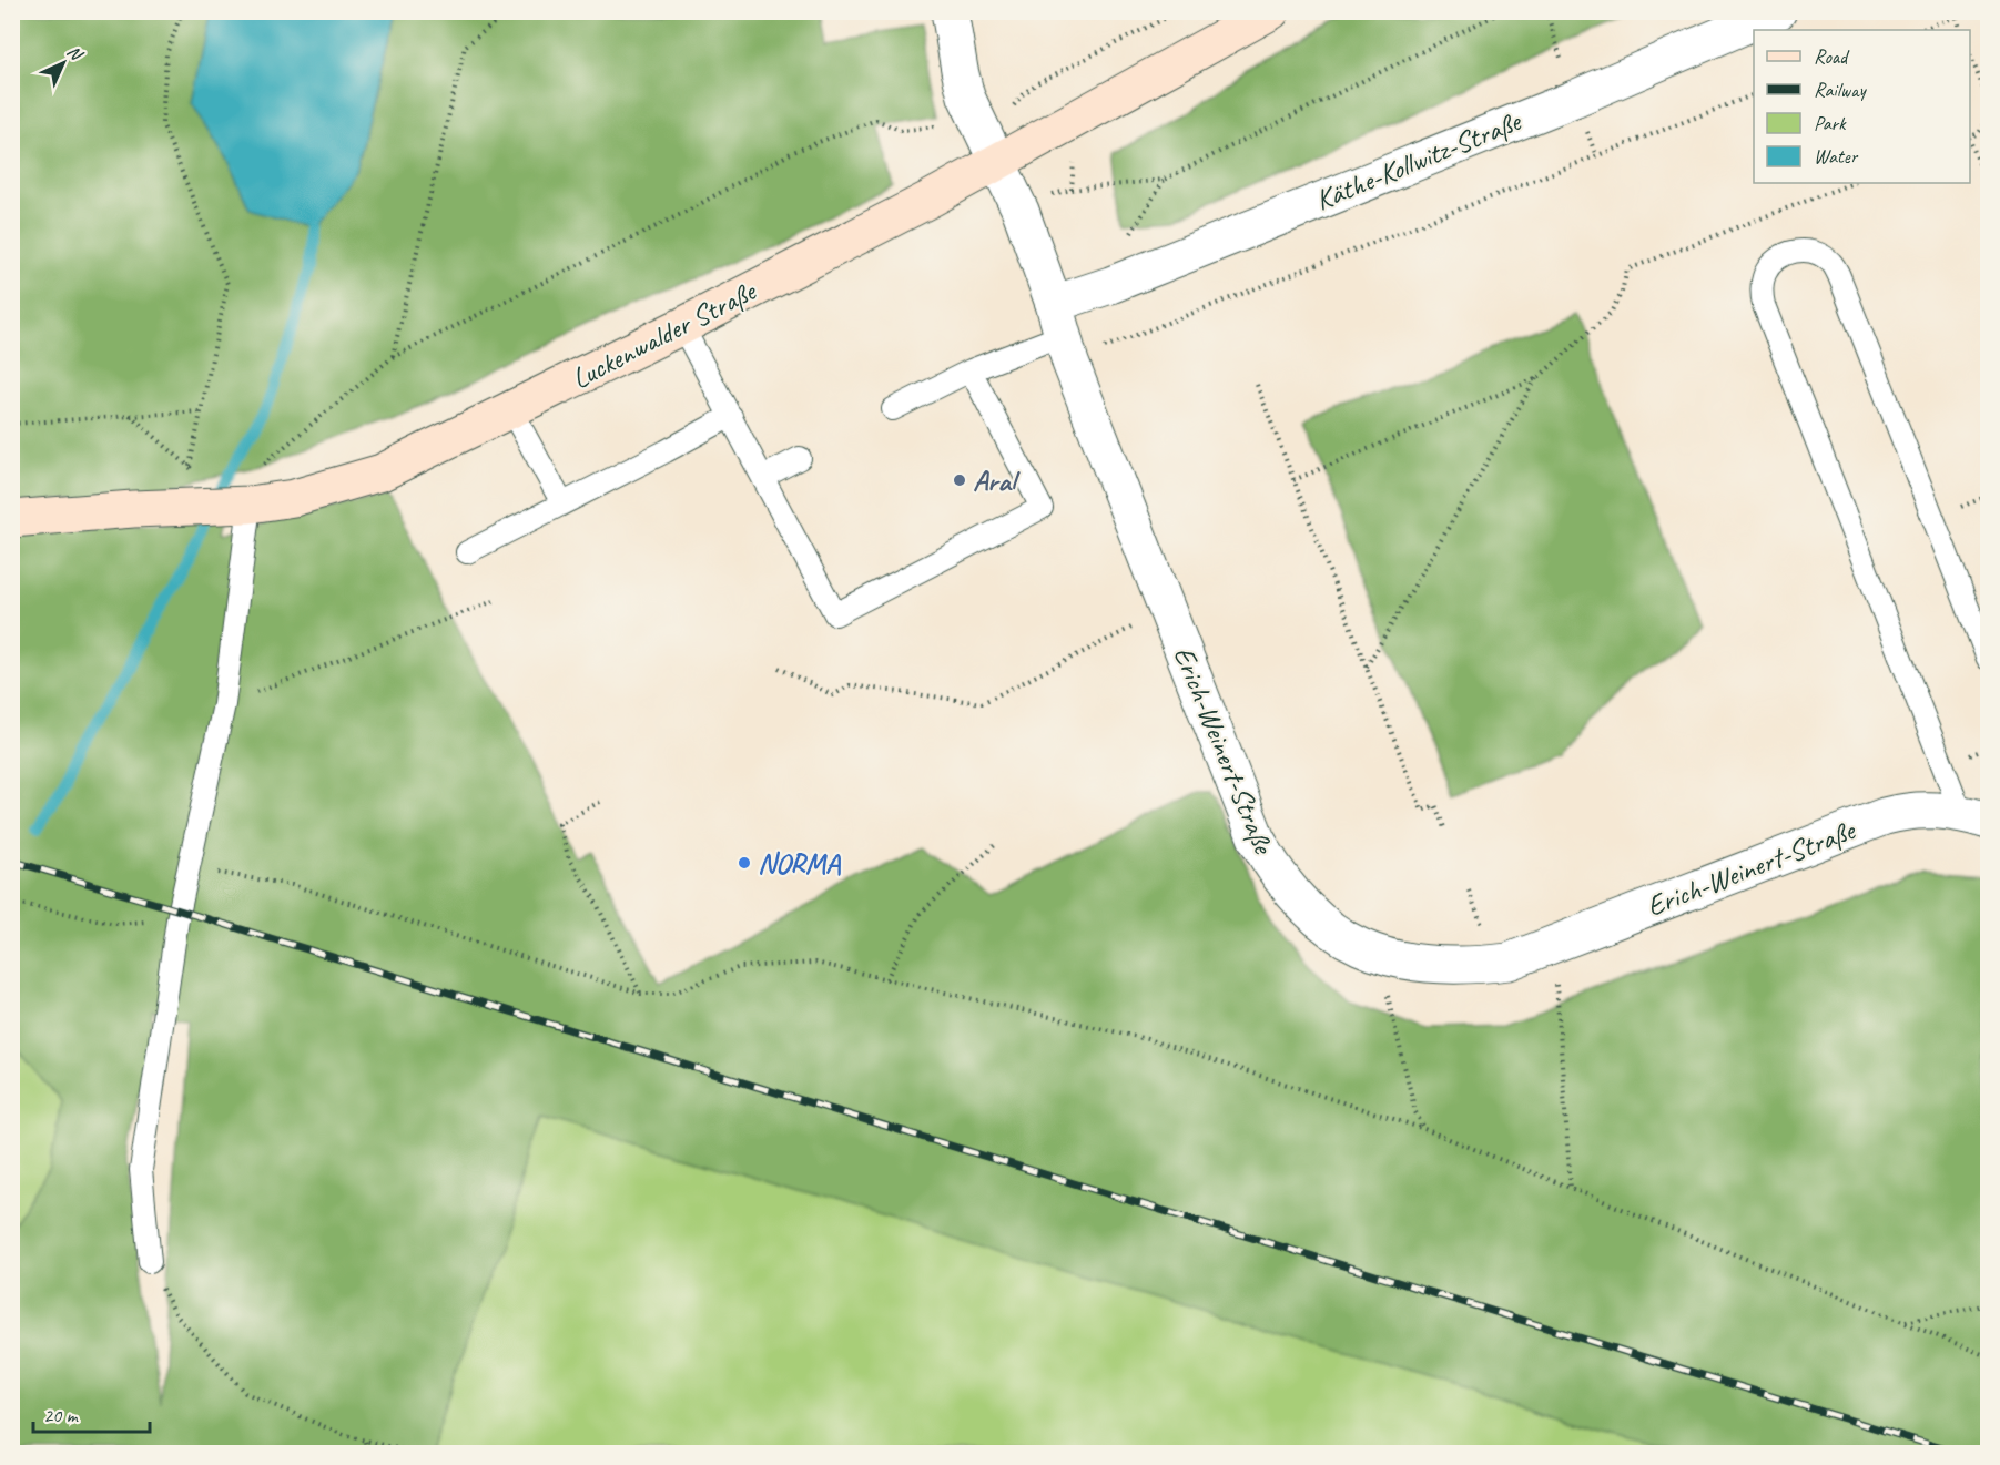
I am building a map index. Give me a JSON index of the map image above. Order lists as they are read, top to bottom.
{
  "streets": {
    "main road": ["Luckenwalder Straße"],
    "street": ["Käthe-Kollwitz-Straße", "Erich-Weinert-Straße"]
  },
  "crossings": [
    ["Käthe-Kollwitz-Straße", "Erich-Weinert-Straße"],
    ["Luckenwalder Straße", "Erich-Weinert-Straße"]
  ],
  "places": ["Aral", "NORMA"],
  "legend": [
    "Road",
    "Railway",
    "Park",
    "Water"
  ],
  "scale_bar": "20 m",
  "north": "top right"
}
